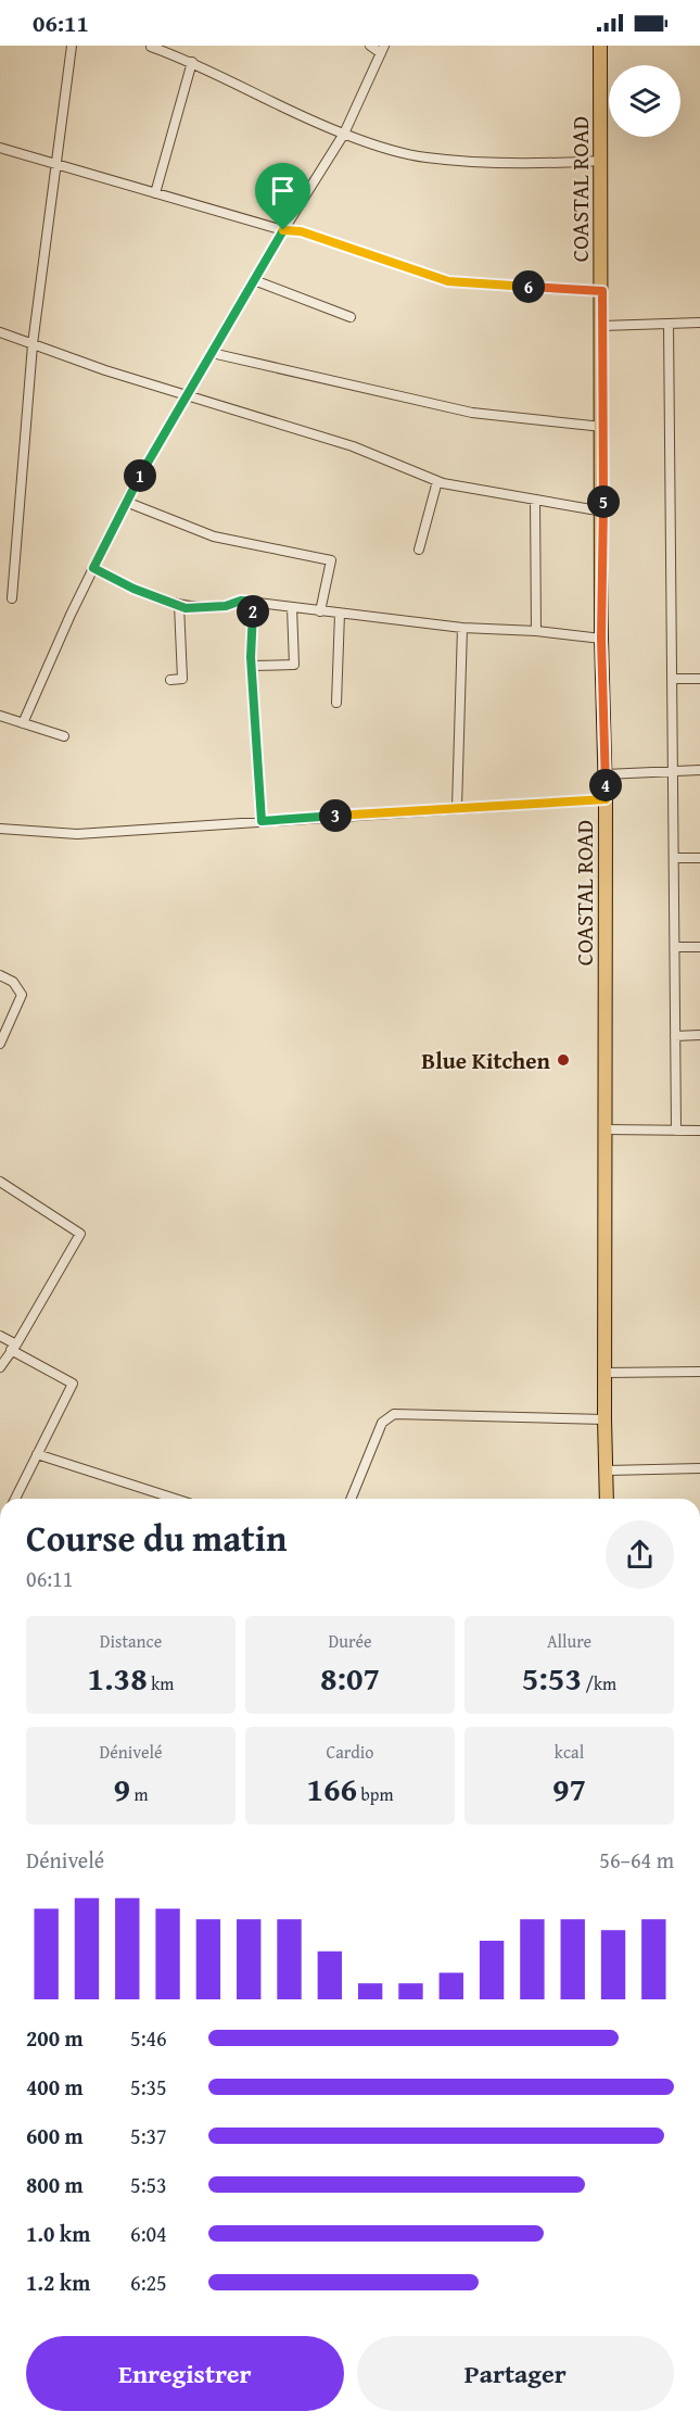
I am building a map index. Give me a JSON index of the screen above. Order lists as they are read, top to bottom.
{
  "streets": {
    "main road": ["COASTAL ROAD"]
  },
  "places": ["Blue Kitchen"],
  "page": {
    "status": "06:11",
    "pins": [
      "6",
      "1",
      "5",
      "2",
      "4",
      "3"
    ],
    "heading": ["Course du matin", "06:11"],
    "stats": [
      ["Distance", "1.38 km"],
      ["Durée", "8:07"],
      ["Allure", "5:53 /km"],
      ["Dénivelé", "9 m"],
      ["Cardio", "166 bpm"],
      ["kcal", "97"]
    ],
    "chart": ["Dénivelé", "56–64 m"],
    "list": [
      {
        "name": "200 m",
        "note": "5:46"
      },
      {
        "name": "400 m",
        "note": "5:35"
      },
      {
        "name": "600 m",
        "note": "5:37"
      },
      {
        "name": "800 m",
        "note": "5:53"
      },
      {
        "name": "1.0 km",
        "note": "6:04"
      },
      {
        "name": "1.2 km",
        "note": "6:25"
      }
    ],
    "buttons": ["Enregistrer", "Partager"]
  }
}
